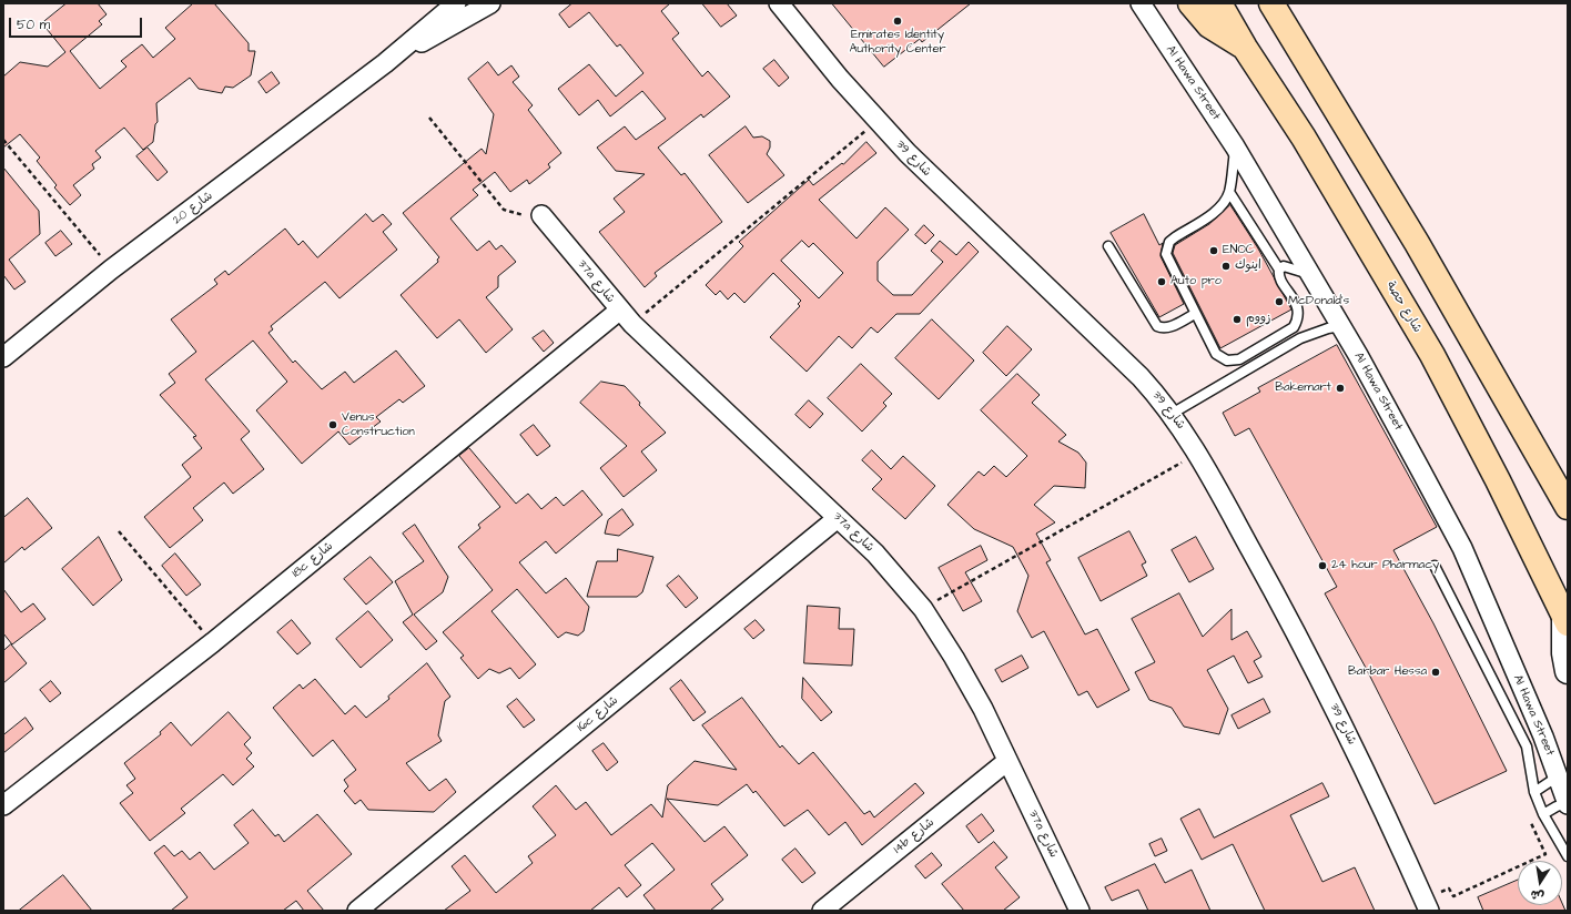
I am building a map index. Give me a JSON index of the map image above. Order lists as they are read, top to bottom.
{
  "streets": {
    "main road": ["شارع حصة"],
    "street": [
      "Al Hawa Street",
      "شارع 39",
      "شارع 20",
      "37a شارع",
      "18c شارع",
      "16c شارع",
      "14b شارع"
    ]
  },
  "crossings": [
    ["37a شارع", "18c شارع"],
    ["37a شارع", "16c شارع"],
    ["37a شارع", "14b شارع"]
  ],
  "places": [
    "Emirates Identity Authority Center",
    "ENOC",
    "اينوك",
    "Auto pro",
    "McDonald's",
    "زووم",
    "Bakemart",
    "Venus Construction",
    "24 hour Pharmacy",
    "Barbar Hessa"
  ],
  "scale_bar": "50 m",
  "north": "bottom"
}
